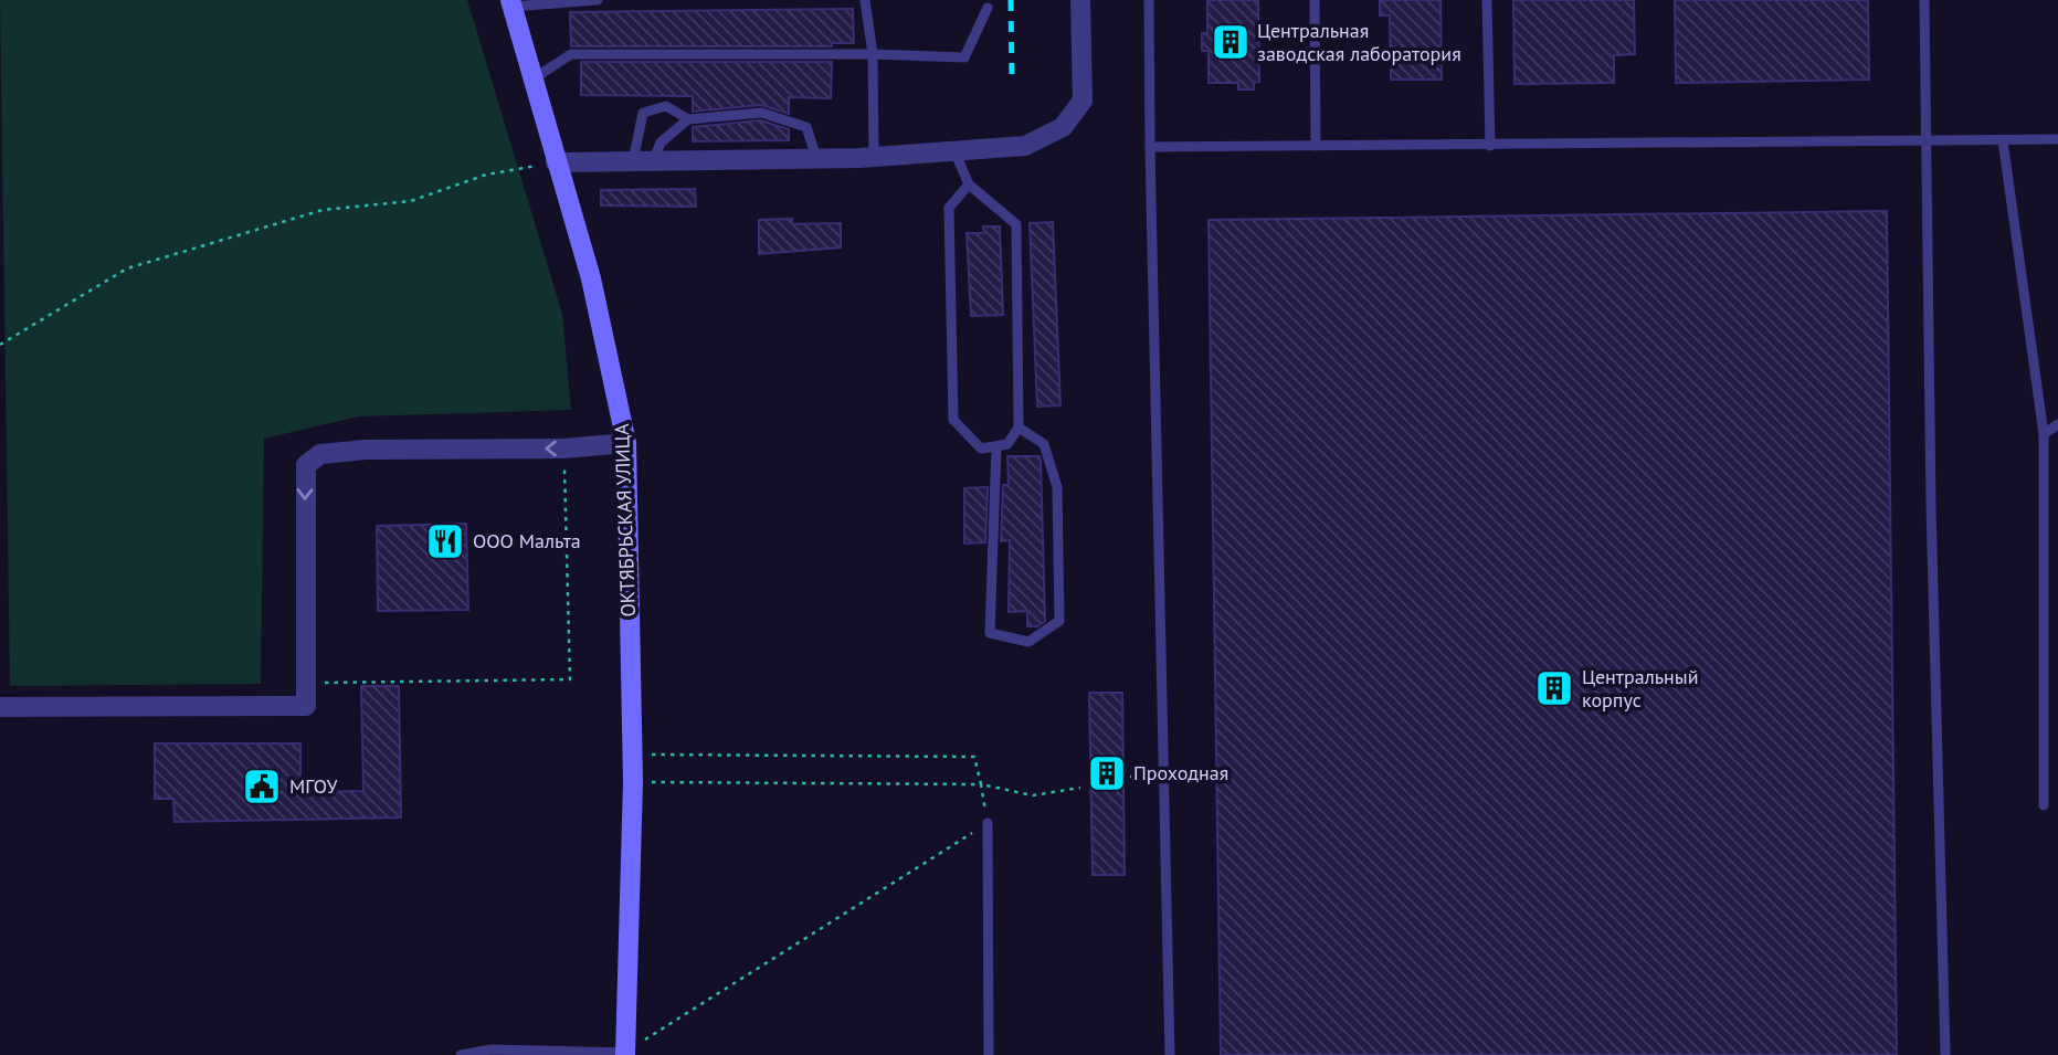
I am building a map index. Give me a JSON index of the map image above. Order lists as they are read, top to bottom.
{
  "streets": {
    "main road": ["ОКТЯБРЬСКАЯ УЛИЦА"]
  },
  "places": {
    "building": ["Центральная заводская лаборатория", "Центральный корпус", "Проходная"],
    "restaurant": ["ООО Мальта"],
    "public building": ["МГОУ"]
  }
}
